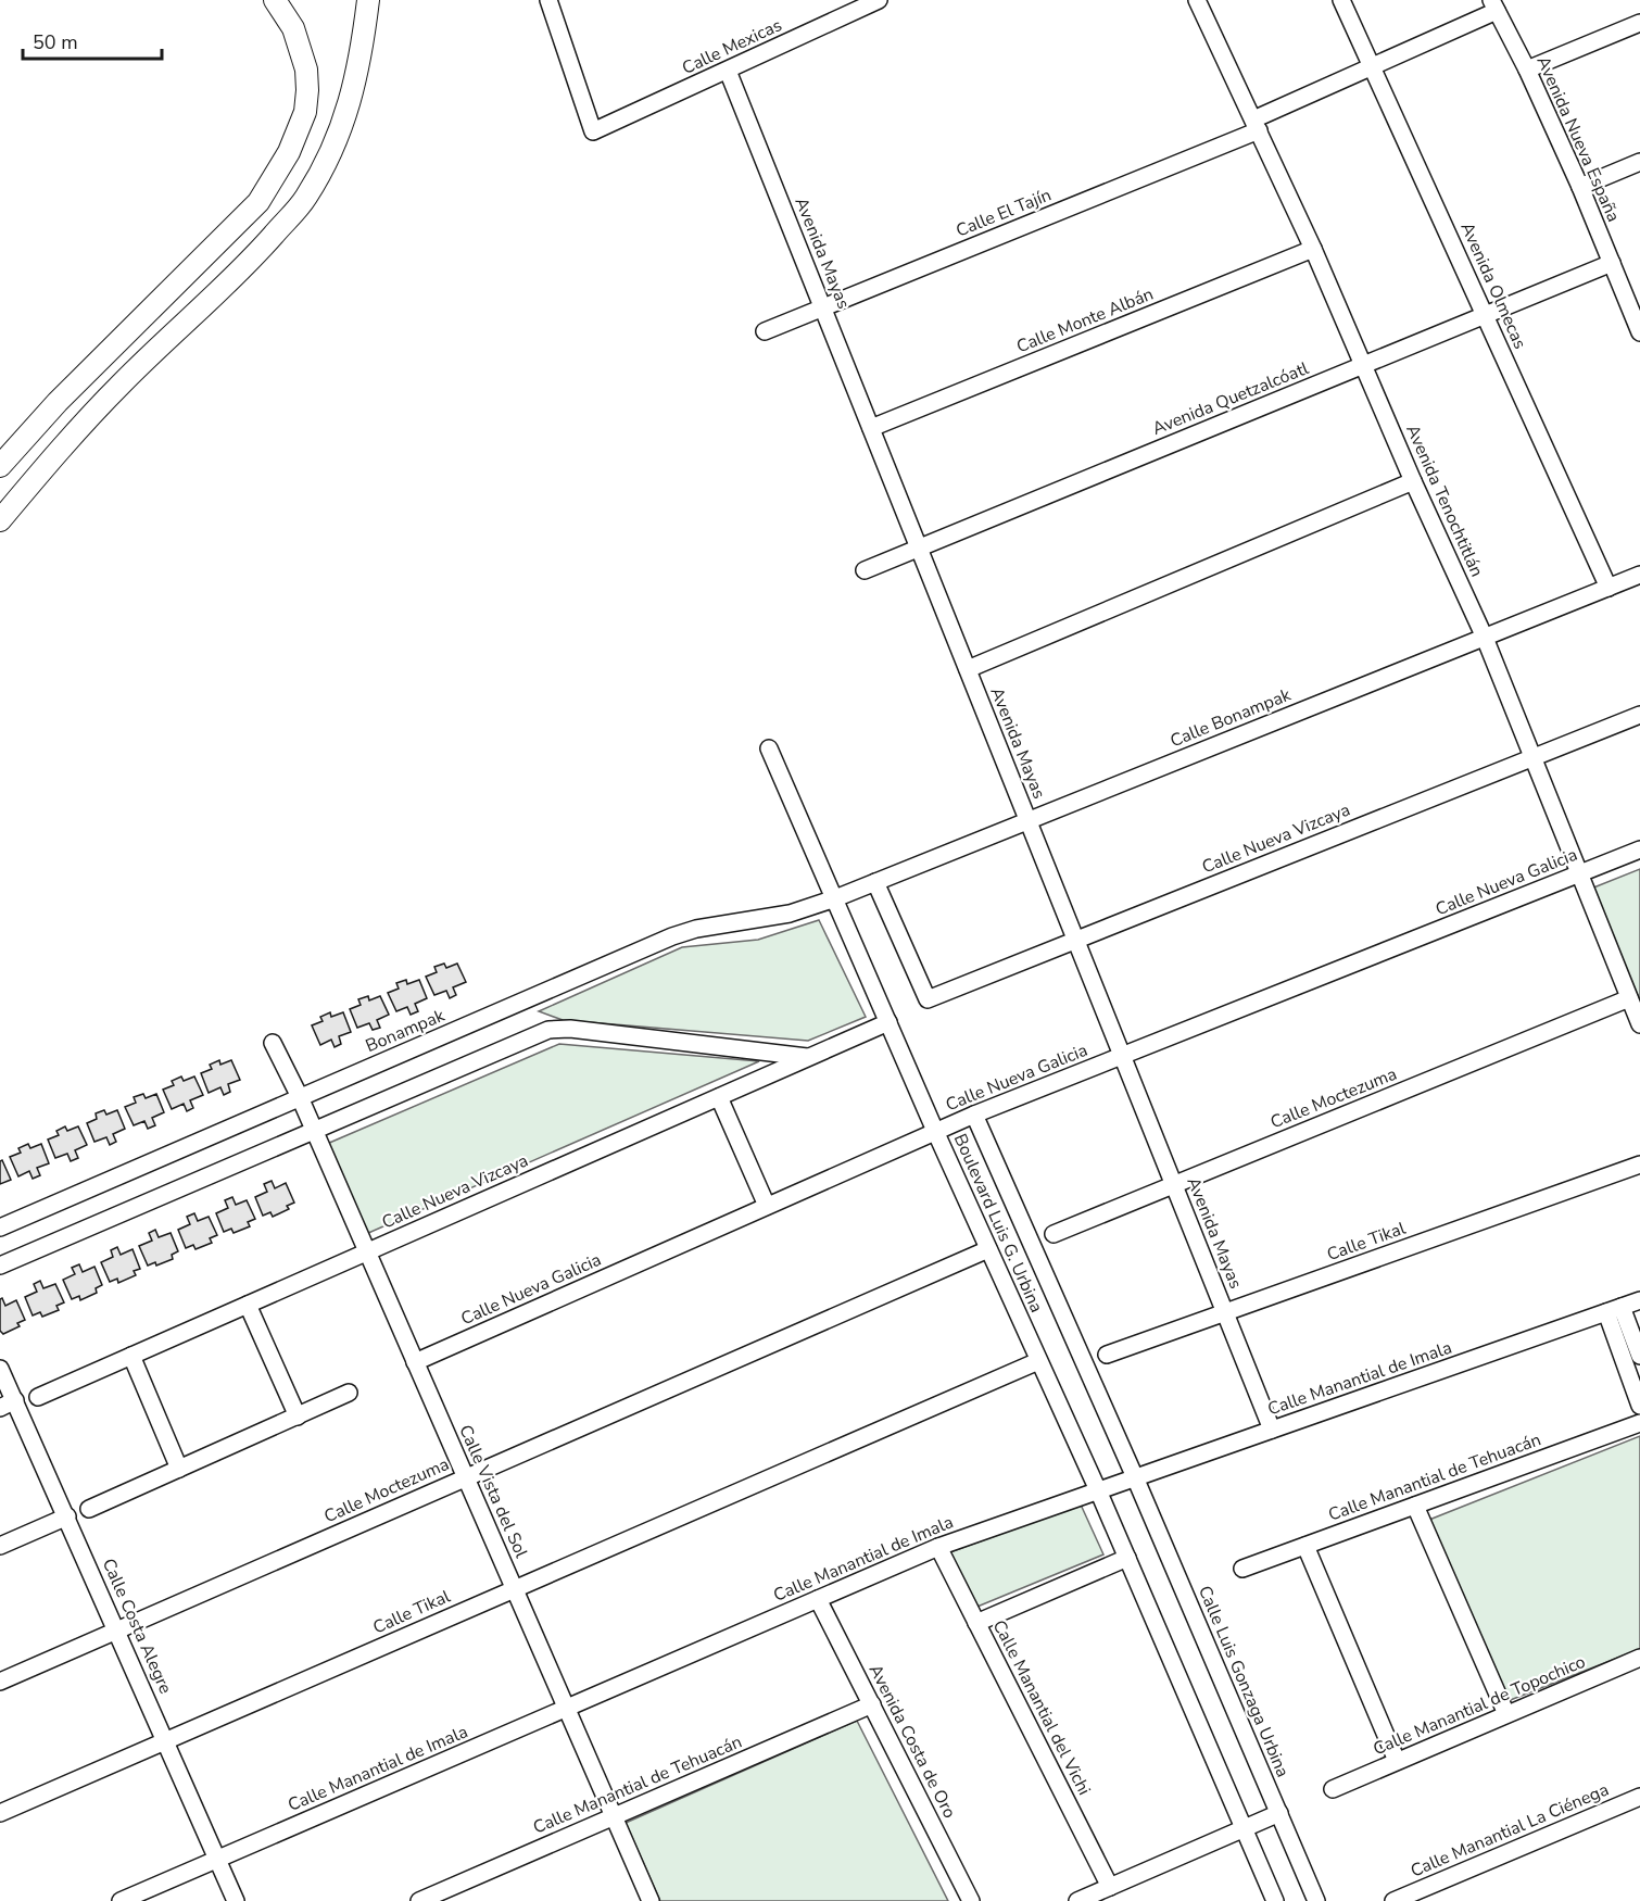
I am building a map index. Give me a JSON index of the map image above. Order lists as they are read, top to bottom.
{
  "streets": {
    "street": [
      "Calle Mexicas",
      "Avenida Nueva España",
      "Calle El Tajín",
      "Avenida Mayas",
      "Avenida Olmecas",
      "Calle Monte Albán",
      "Avenida Quetzalcóatl",
      "Avenida Tenochtitlán",
      "Calle Bonampak",
      "Calle Nueva Vizcaya",
      "Calle Nueva Galicia",
      "Bonampak",
      "Calle Moctezuma",
      "Boulevard Luis G. Urbina",
      "Calle Tikal",
      "Calle Manantial de Imala",
      "Calle Manantial de Tehuacán",
      "Calle Vista del Sol",
      "Calle Costa Alegre",
      "Calle Luis Gonzaga Urbina",
      "Calle Manantial de Topochico",
      "Calle Manantial del Vichi",
      "Avenida Costa de Oro",
      "Calle Manantial La Ciénega"
    ]
  },
  "crossings": [
    ["Calle Mexicas", "Avenida Mayas"],
    ["Avenida Nueva España", "Calle El Tajín"],
    ["Avenida Nueva España", "Avenida Quetzalcóatl"],
    ["Calle El Tajín", "Avenida Mayas"],
    ["Calle El Tajín", "Avenida Olmecas"],
    ["Calle El Tajín", "Avenida Tenochtitlán"],
    ["Avenida Mayas", "Calle Monte Albán"],
    ["Avenida Mayas", "Avenida Quetzalcóatl"],
    ["Avenida Mayas", "Calle Bonampak"],
    ["Avenida Mayas", "Calle Nueva Vizcaya"],
    ["Avenida Mayas", "Calle Nueva Galicia"],
    ["Avenida Mayas", "Calle Moctezuma"],
    ["Avenida Mayas", "Calle Tikal"],
    ["Avenida Mayas", "Calle Manantial de Imala"],
    ["Avenida Olmecas", "Avenida Quetzalcóatl"],
    ["Avenida Olmecas", "Calle Bonampak"],
    ["Calle Monte Albán", "Avenida Tenochtitlán"],
    ["Avenida Quetzalcóatl", "Avenida Tenochtitlán"],
    ["Avenida Tenochtitlán", "Calle Bonampak"],
    ["Avenida Tenochtitlán", "Calle Nueva Vizcaya"],
    ["Avenida Tenochtitlán", "Calle Nueva Galicia"],
    ["Avenida Tenochtitlán", "Calle Moctezuma"],
    ["Calle Bonampak", "Calle Nueva Vizcaya"],
    ["Calle Bonampak", "Bonampak"],
    ["Calle Bonampak", "Boulevard Luis G. Urbina"],
    ["Calle Nueva Vizcaya", "Boulevard Luis G. Urbina"],
    ["Calle Nueva Vizcaya", "Calle Vista del Sol"],
    ["Calle Nueva Galicia", "Boulevard Luis G. Urbina"],
    ["Calle Nueva Galicia", "Calle Vista del Sol"],
    ["Bonampak", "Boulevard Luis G. Urbina"],
    ["Bonampak", "Calle Vista del Sol"],
    ["Calle Moctezuma", "Boulevard Luis G. Urbina"],
    ["Calle Moctezuma", "Calle Vista del Sol"],
    ["Calle Moctezuma", "Calle Costa Alegre"],
    ["Boulevard Luis G. Urbina", "Calle Tikal"],
    ["Boulevard Luis G. Urbina", "Calle Manantial de Imala"],
    ["Boulevard Luis G. Urbina", "Calle Luis Gonzaga Urbina"],
    ["Calle Tikal", "Calle Vista del Sol"],
    ["Calle Tikal", "Calle Costa Alegre"],
    ["Calle Manantial de Imala", "Calle Vista del Sol"],
    ["Calle Manantial de Imala", "Calle Costa Alegre"],
    ["Calle Manantial de Imala", "Calle Luis Gonzaga Urbina"],
    ["Calle Manantial de Imala", "Calle Manantial del Vichi"],
    ["Calle Manantial de Imala", "Avenida Costa de Oro"],
    ["Calle Manantial de Tehuacán", "Calle Vista del Sol"],
    ["Calle Manantial de Tehuacán", "Avenida Costa de Oro"]
  ],
  "scale_bar": "50 m"
}
